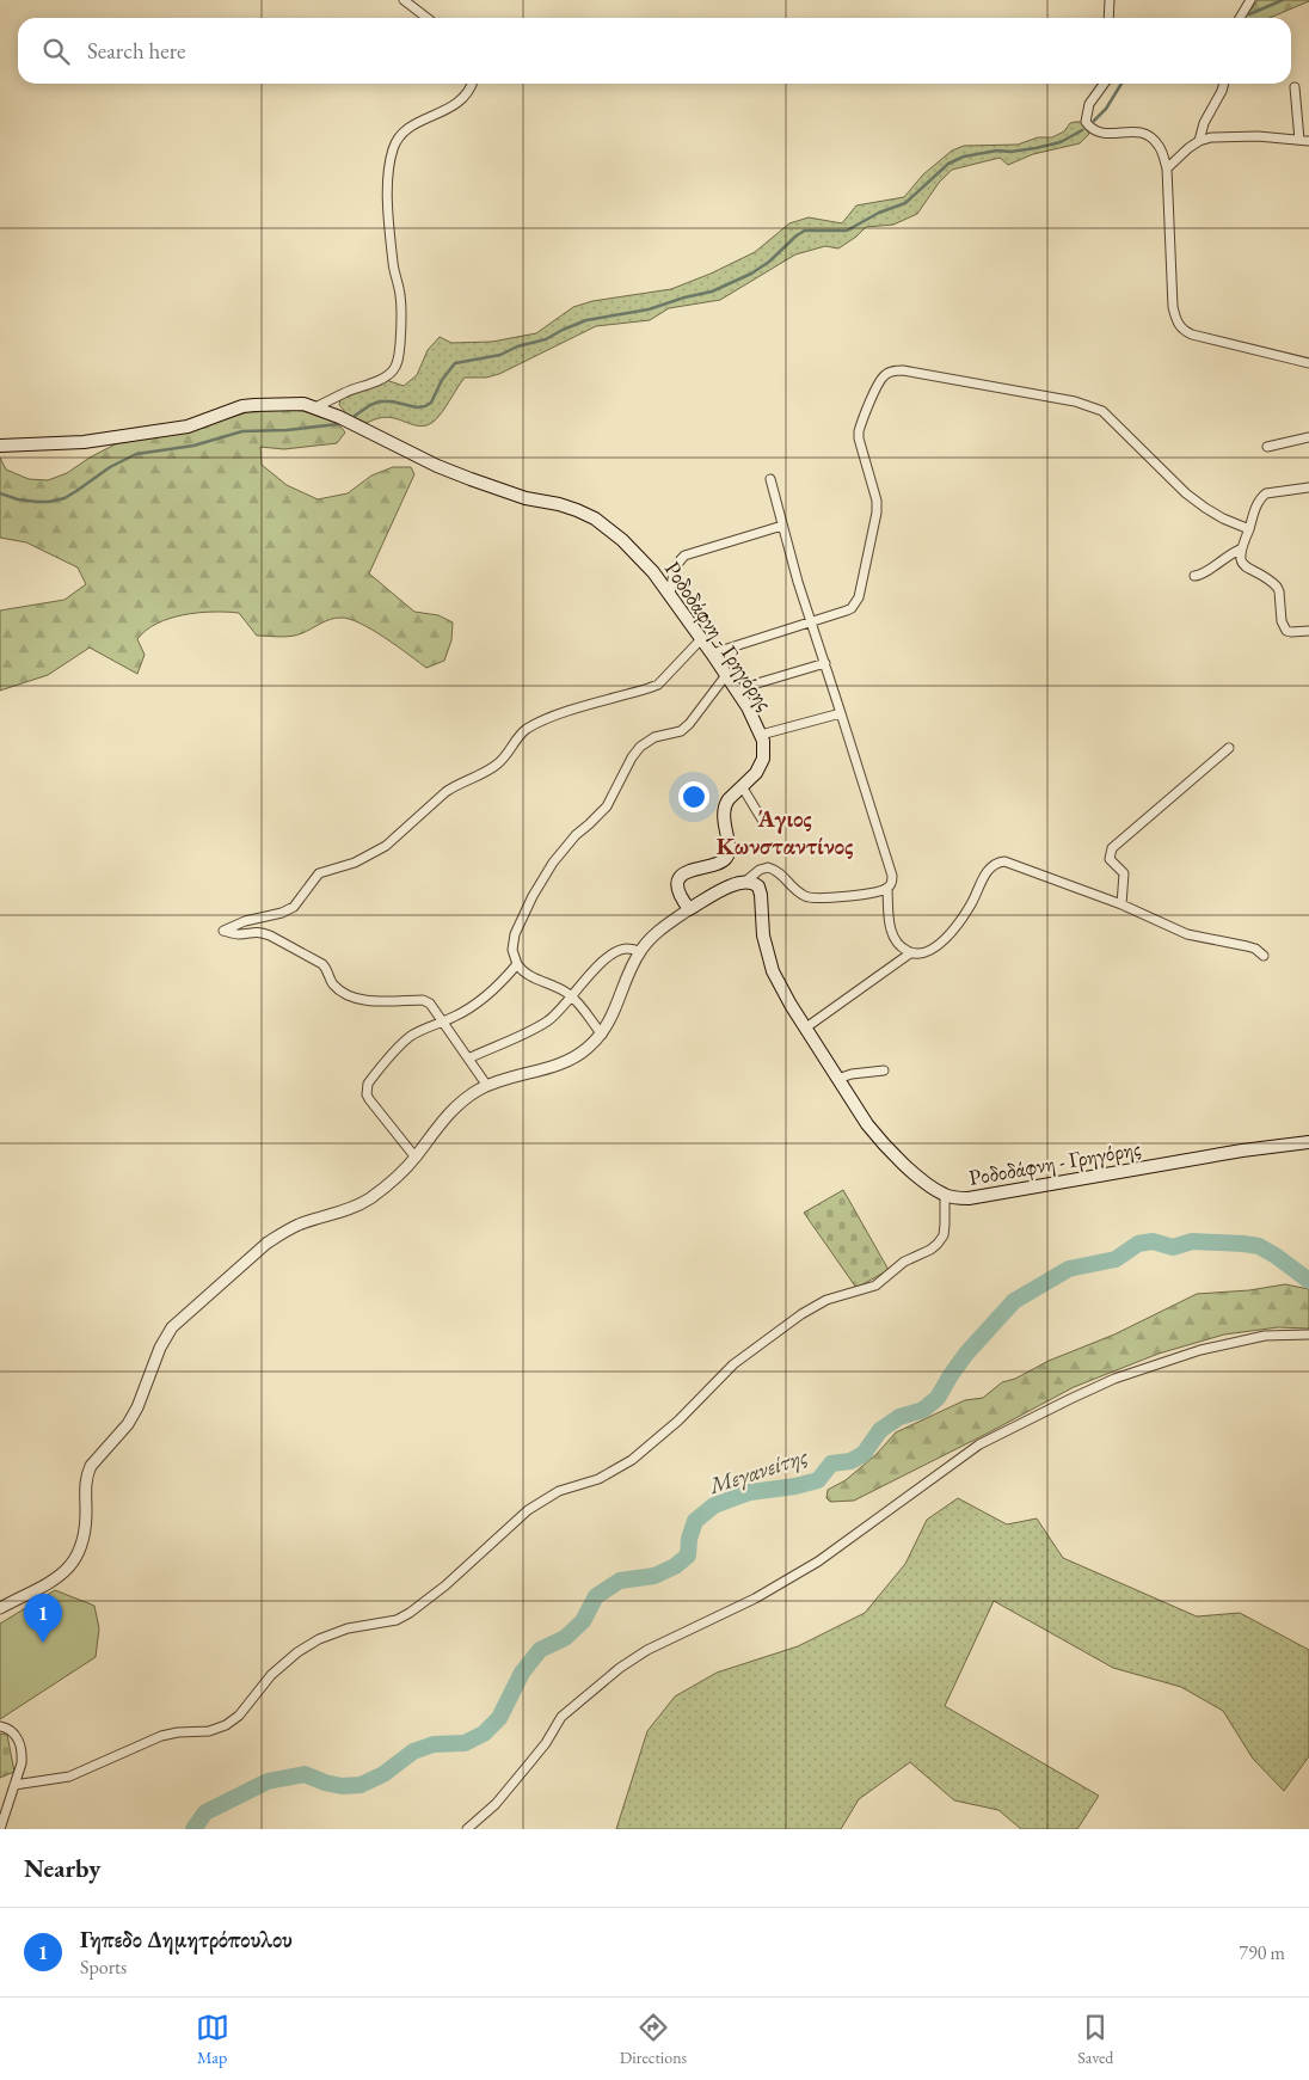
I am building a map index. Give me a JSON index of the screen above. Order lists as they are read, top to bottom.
{
  "streets": {
    "main road": ["Ροδοδάφνη - Γρηγόρης"]
  },
  "districts": ["Άγιος Κωνσταντίνος"],
  "water": ["Μεγανείτης"],
  "page": {
    "search": "Search here",
    "pins": "1",
    "heading": "Nearby",
    "list": [
      {
        "mark": "1",
        "name": "Γηπεδο Δημητρόπουλου",
        "note": "Sports",
        "value": "790 m"
      }
    ],
    "nav": ["Map", "Directions", "Saved"]
  }
}
